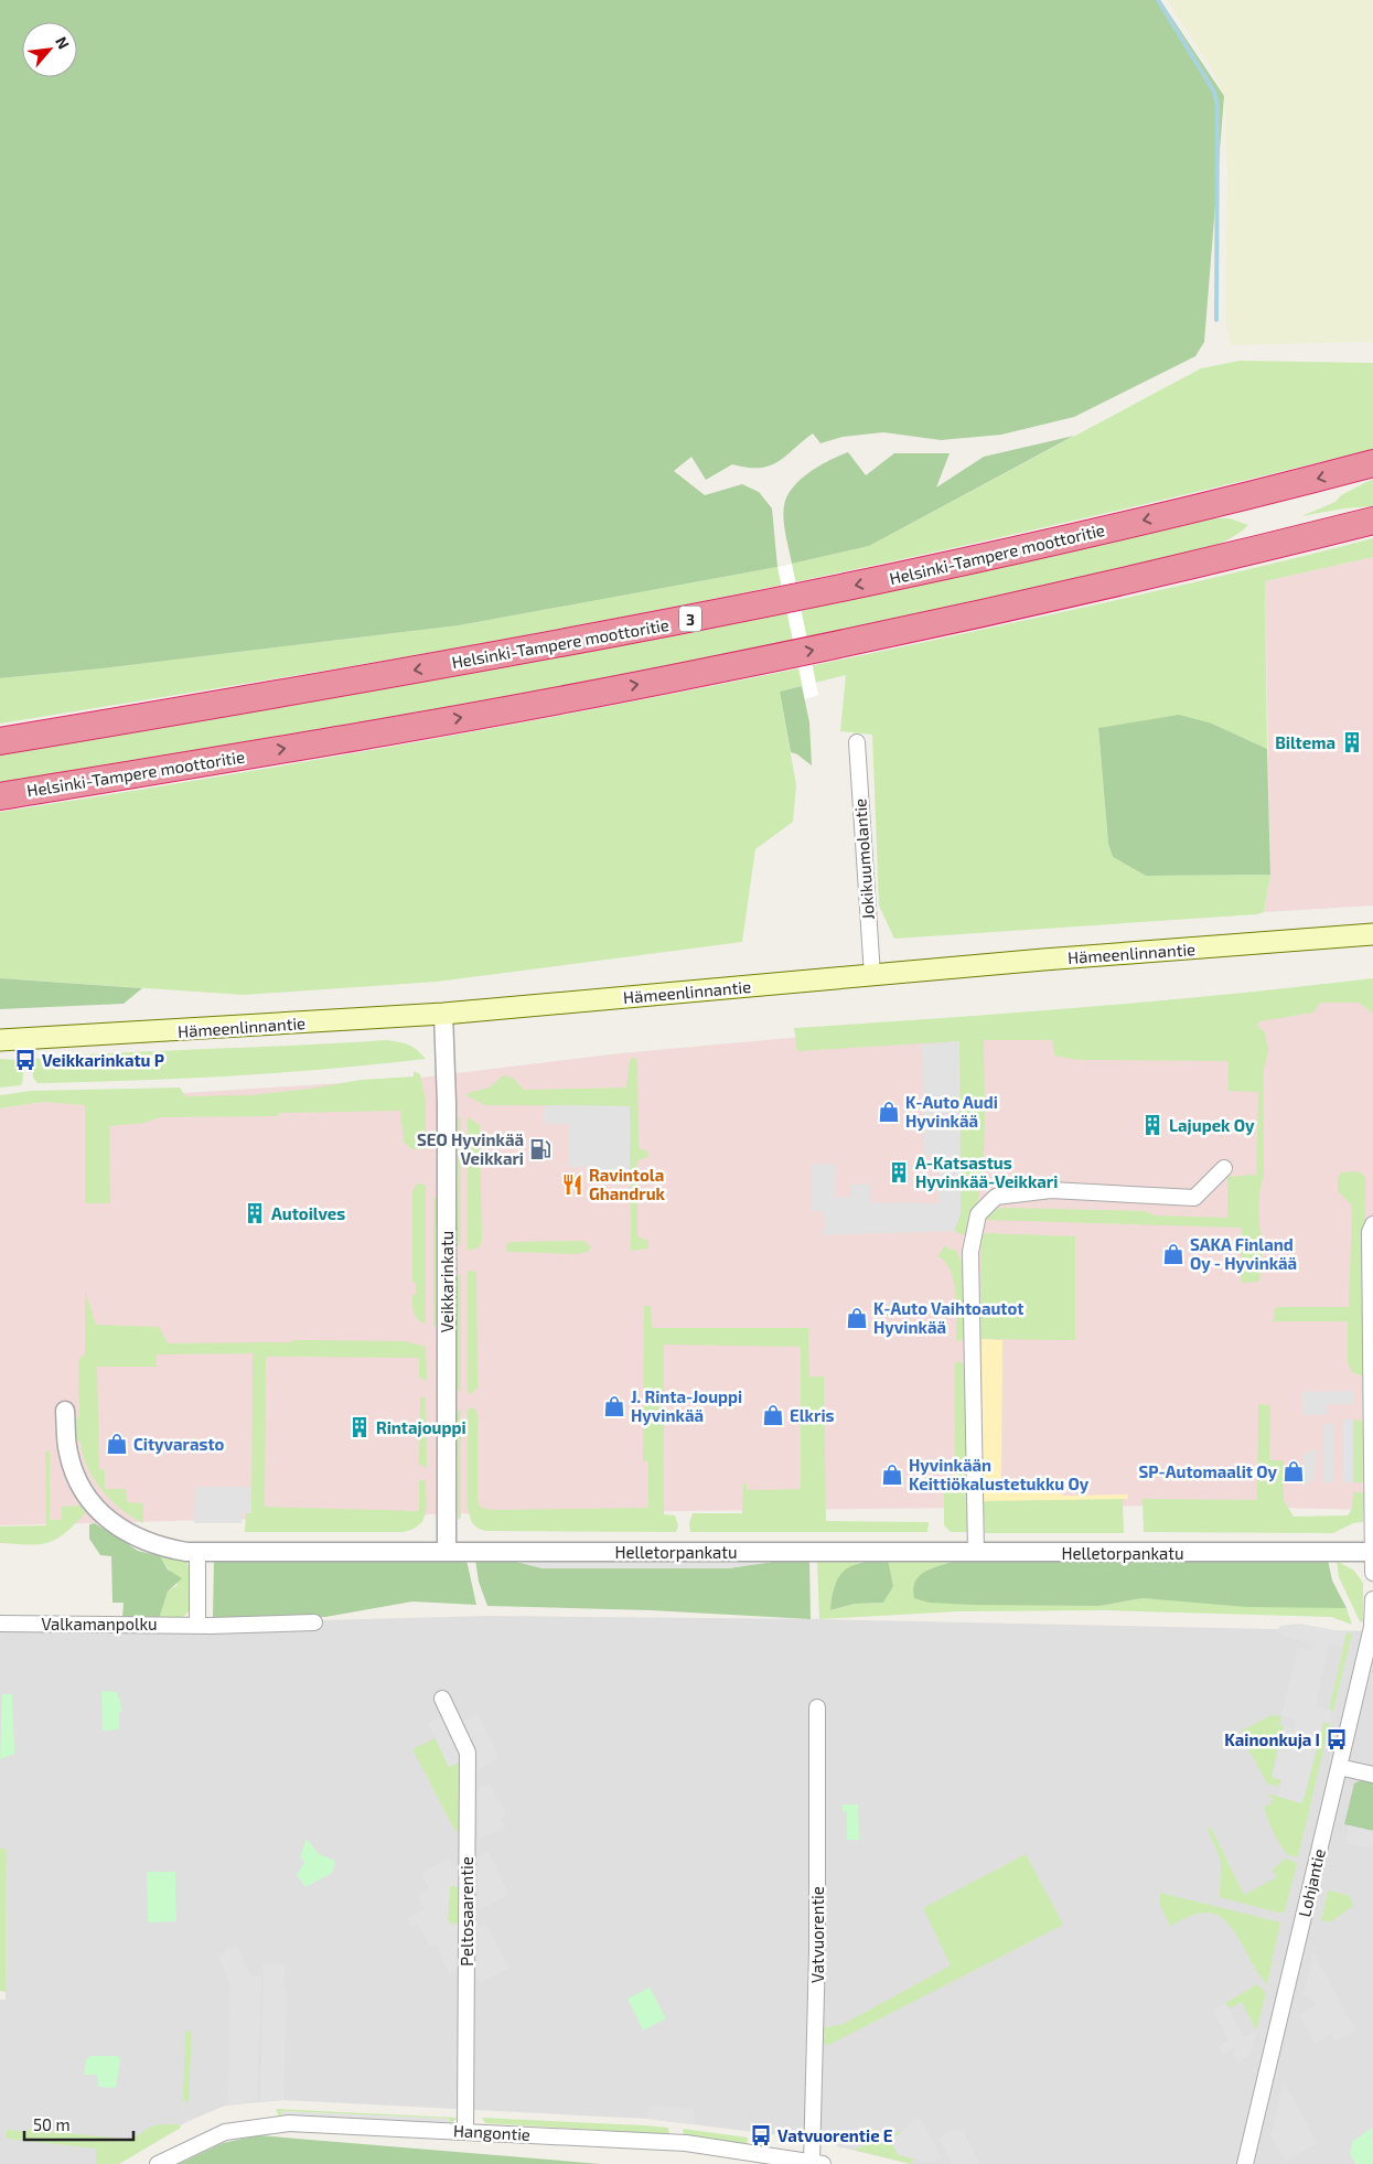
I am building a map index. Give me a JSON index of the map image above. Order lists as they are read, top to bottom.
{
  "streets": {
    "highway": ["Helsinki-Tampere moottoritie", "3"],
    "main road": ["Hämeenlinnantie"],
    "street": [
      "Jokikuumolantie",
      "Veikkarinkatu",
      "Helletorpankatu",
      "Valkamanpolku",
      "Lohjantie",
      "Peltosaarentie",
      "Vatvuorentie",
      "Hangontie"
    ]
  },
  "crossings": [
    ["Jokikuumolantie", "Hämeenlinnantie"],
    ["Hämeenlinnantie", "Veikkarinkatu"],
    ["Veikkarinkatu", "Helletorpankatu"],
    ["Peltosaarentie", "Hangontie"],
    ["Vatvuorentie", "Hangontie"]
  ],
  "places": {
    "building": [
      "Biltema",
      "Lajupek Oy",
      "A-Katsastus Hyvinkää-Veikkari",
      "Autoilves",
      "Rintajouppi"
    ],
    "bus stop": ["Veikkarinkatu P", "Kainonkuja I", "Vatvuorentie E"],
    "shop": [
      "K-Auto Audi Hyvinkää",
      "SAKA Finland Oy - Hyvinkää",
      "K-Auto Vaihtoautot Hyvinkää",
      "J. Rinta-Jouppi Hyvinkää",
      "Elkris",
      "Cityvarasto",
      "SP-Automaalit Oy",
      "Hyvinkään Keittiökalustetukku Oy"
    ],
    "fuel station": ["SEO Hyvinkää Veikkari"],
    "restaurant": ["Ravintola Ghandruk"]
  },
  "scale_bar": "50 m",
  "north": "top right"
}
